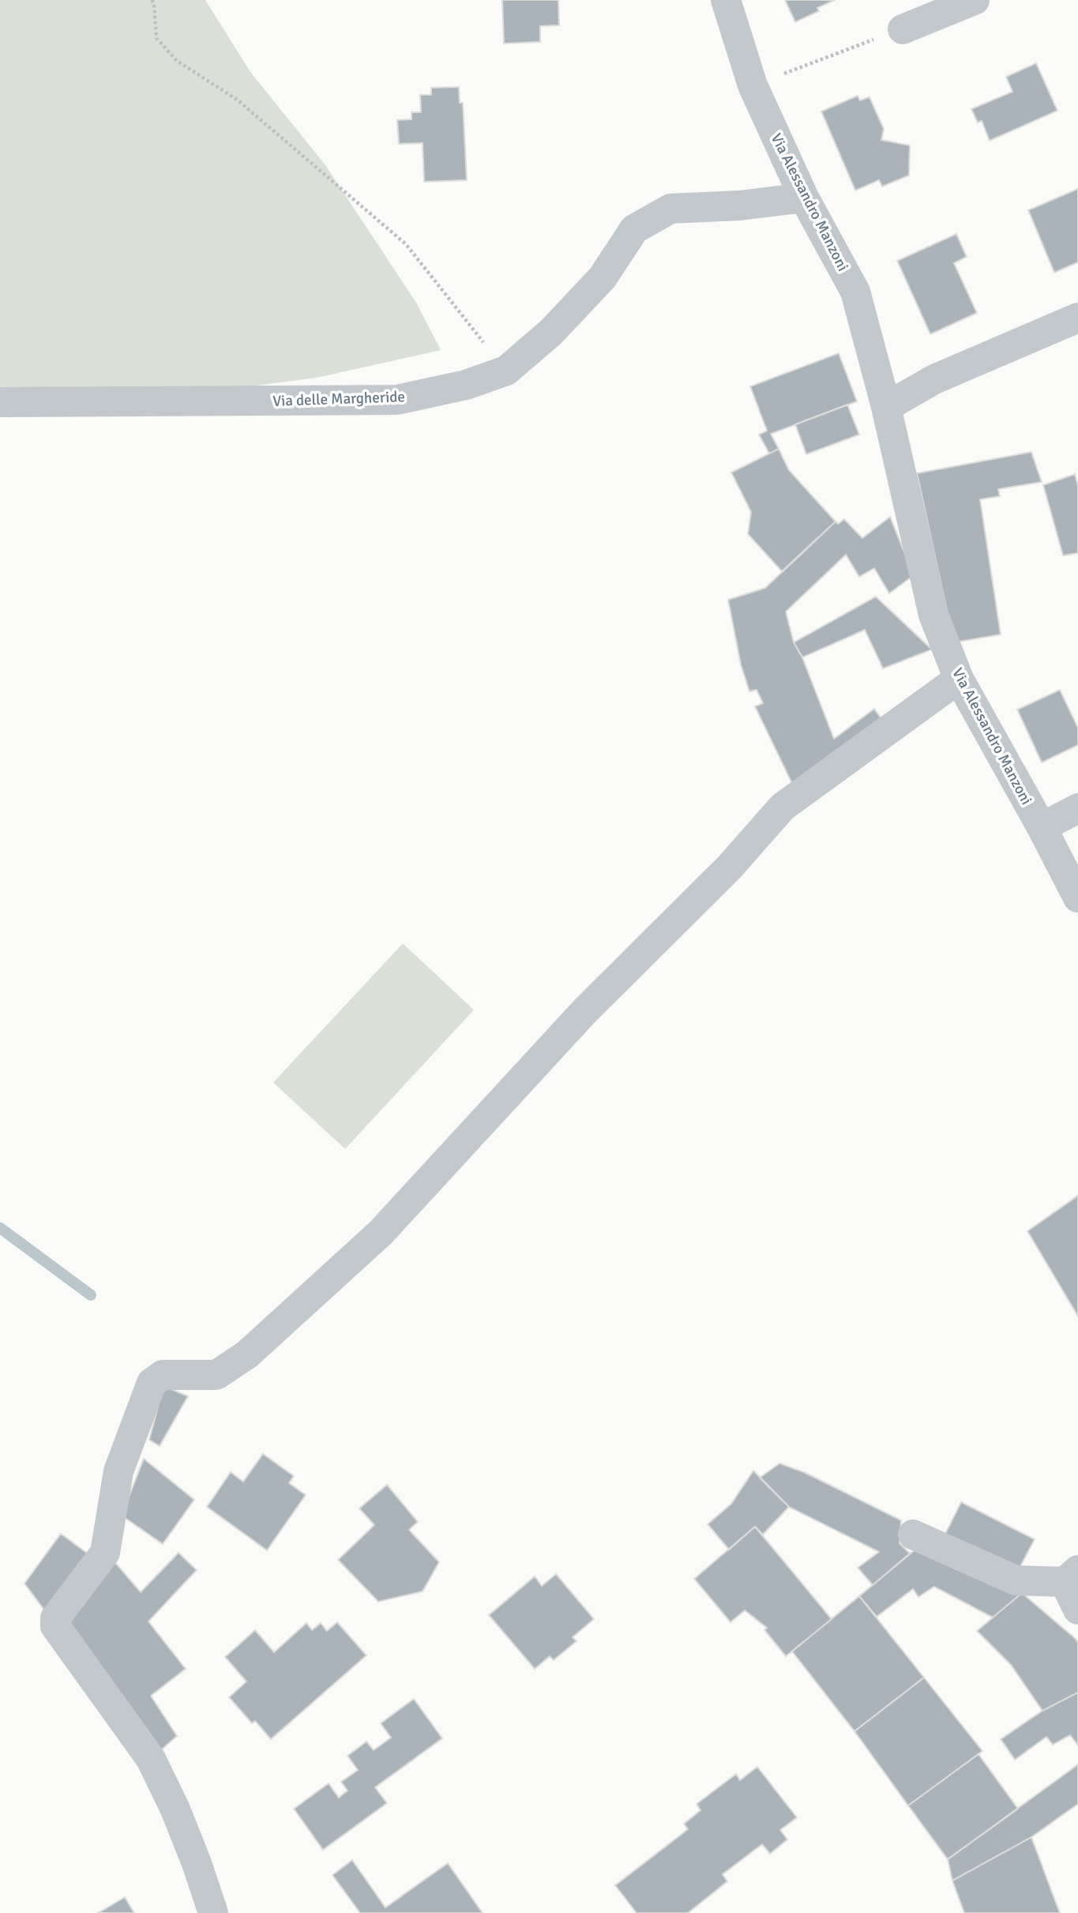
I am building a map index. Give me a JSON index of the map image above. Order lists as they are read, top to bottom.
{
  "streets": {
    "street": ["Via Alessandro Manzoni", "Via delle Margheride"]
  },
  "crossings": [
    ["Via Alessandro Manzoni", "Via delle Margheride"]
  ]
}
